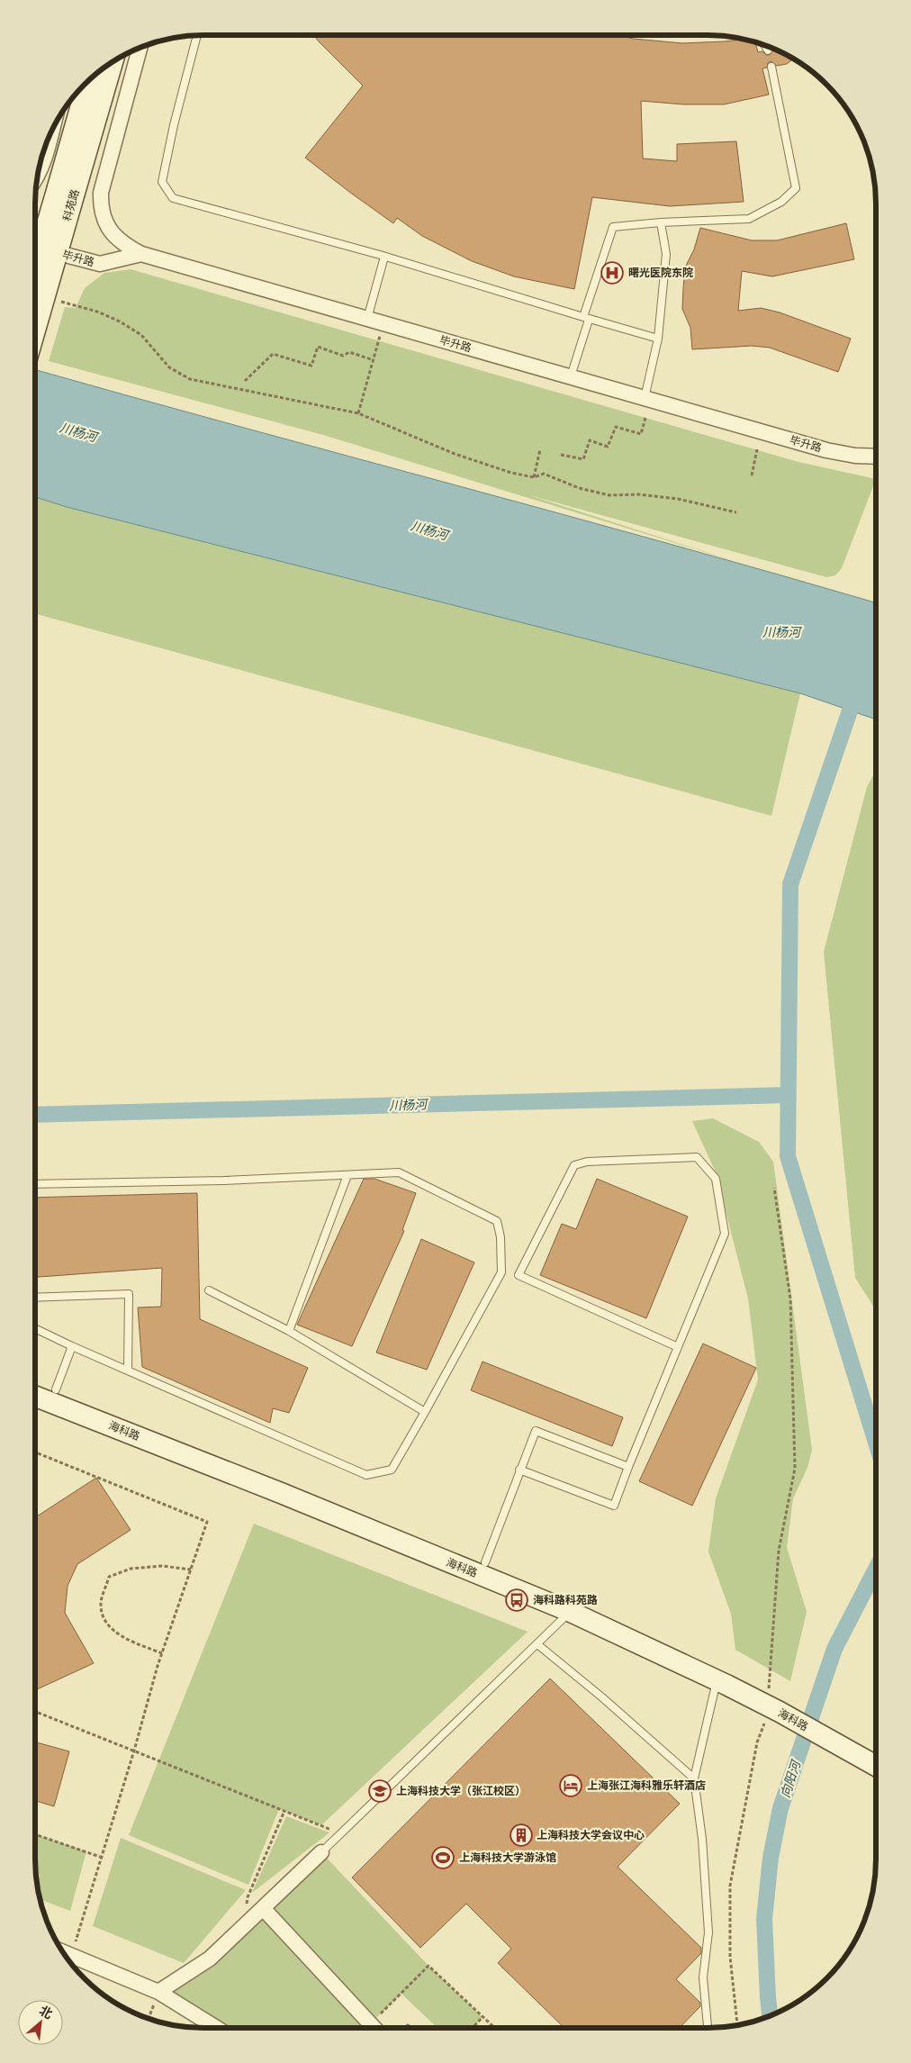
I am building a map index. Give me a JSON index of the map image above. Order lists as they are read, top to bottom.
{
  "streets": {
    "street": ["科苑路", "毕升路", "海科路"]
  },
  "water": ["川杨河", "向阳河"],
  "places": {
    "hospital": ["曙光医院东院"],
    "bus stop": ["海科路科苑路"],
    "hotel": ["上海张江海科雅乐轩酒店"],
    "school or university": ["上海科技大学（张江校区）"],
    "building": ["上海科技大学会议中心"],
    "sports": ["上海科技大学游泳馆"]
  },
  "north": "top right"
}
